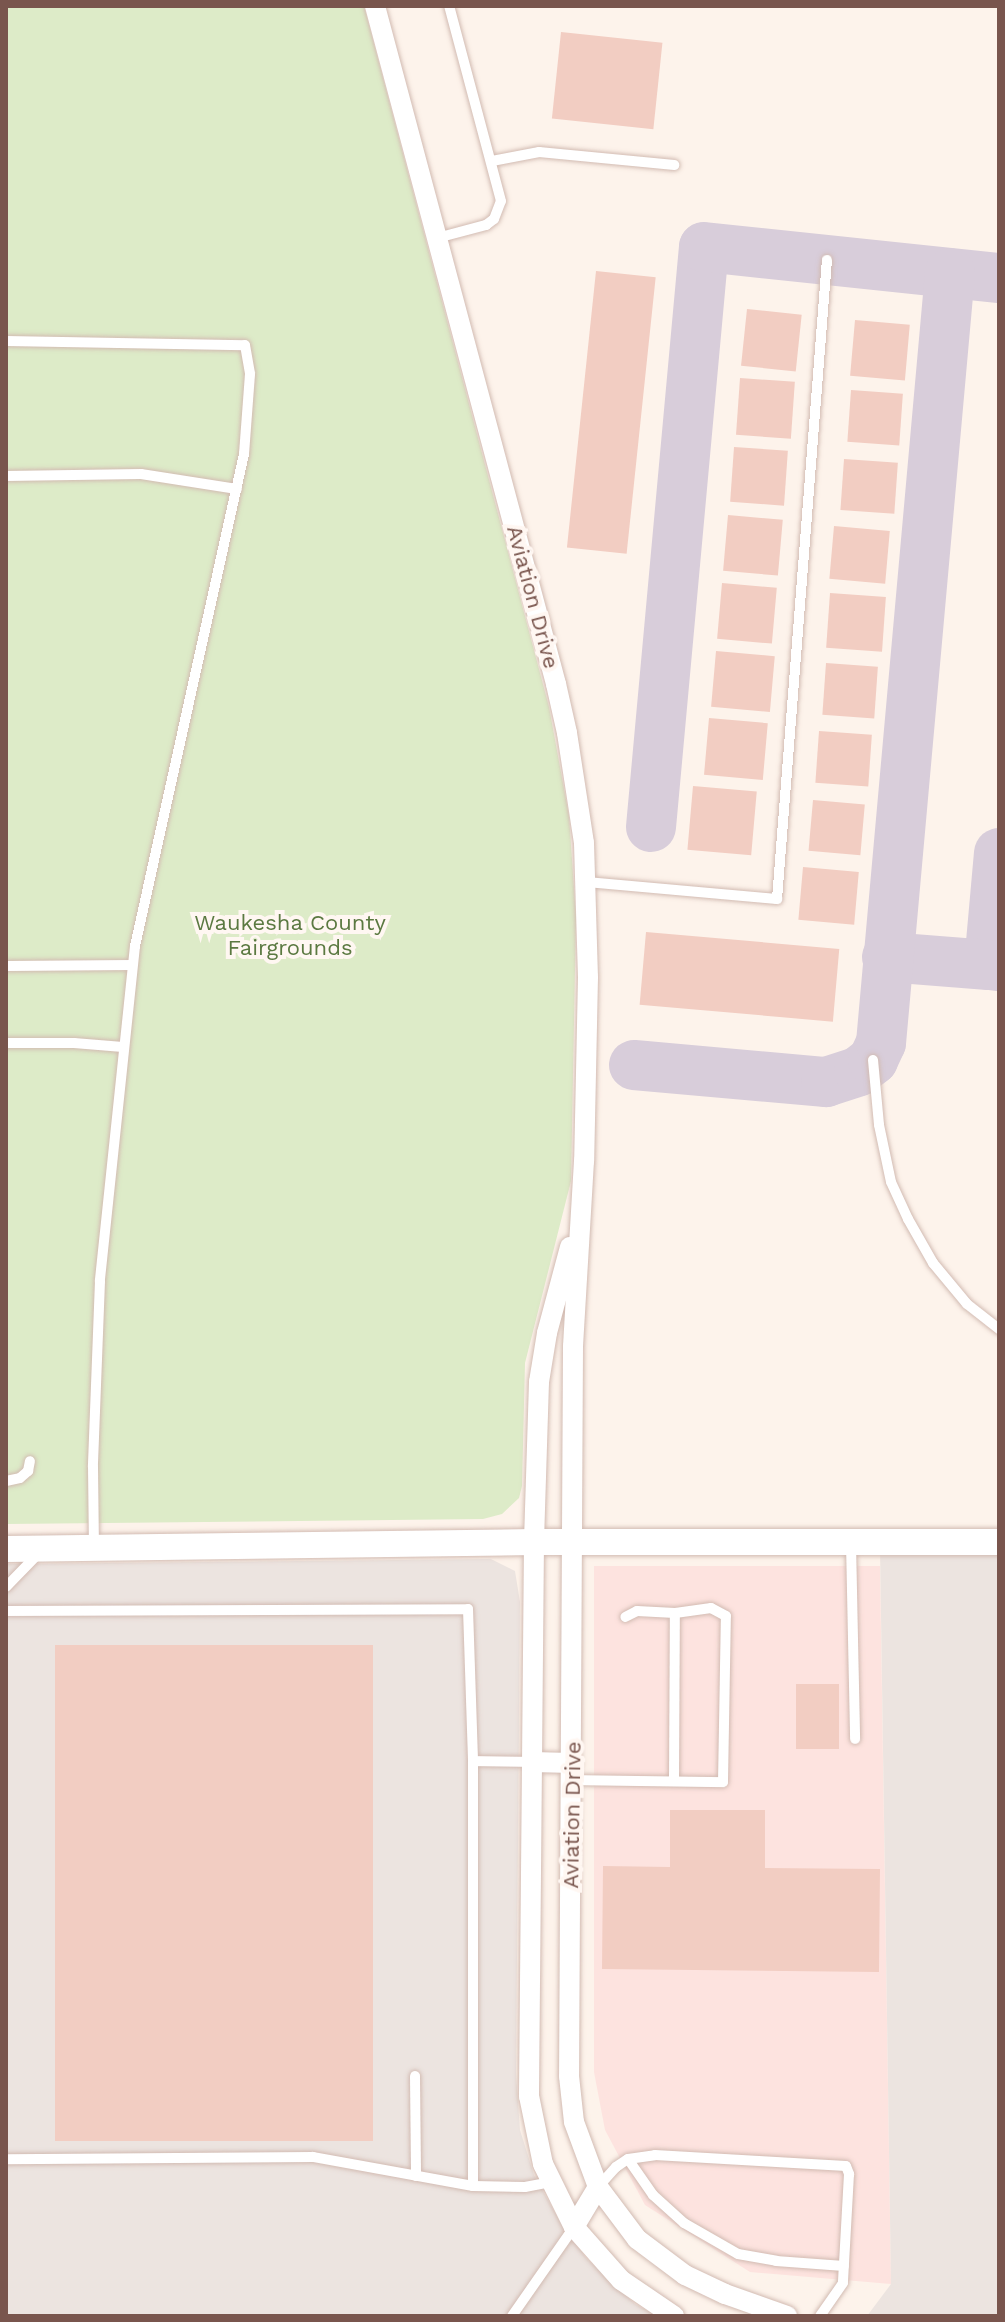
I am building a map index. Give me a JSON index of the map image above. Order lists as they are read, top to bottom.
{
  "streets": {
    "street": ["Aviation Drive"]
  },
  "parks": ["Waukesha County Fairgrounds"]
}
